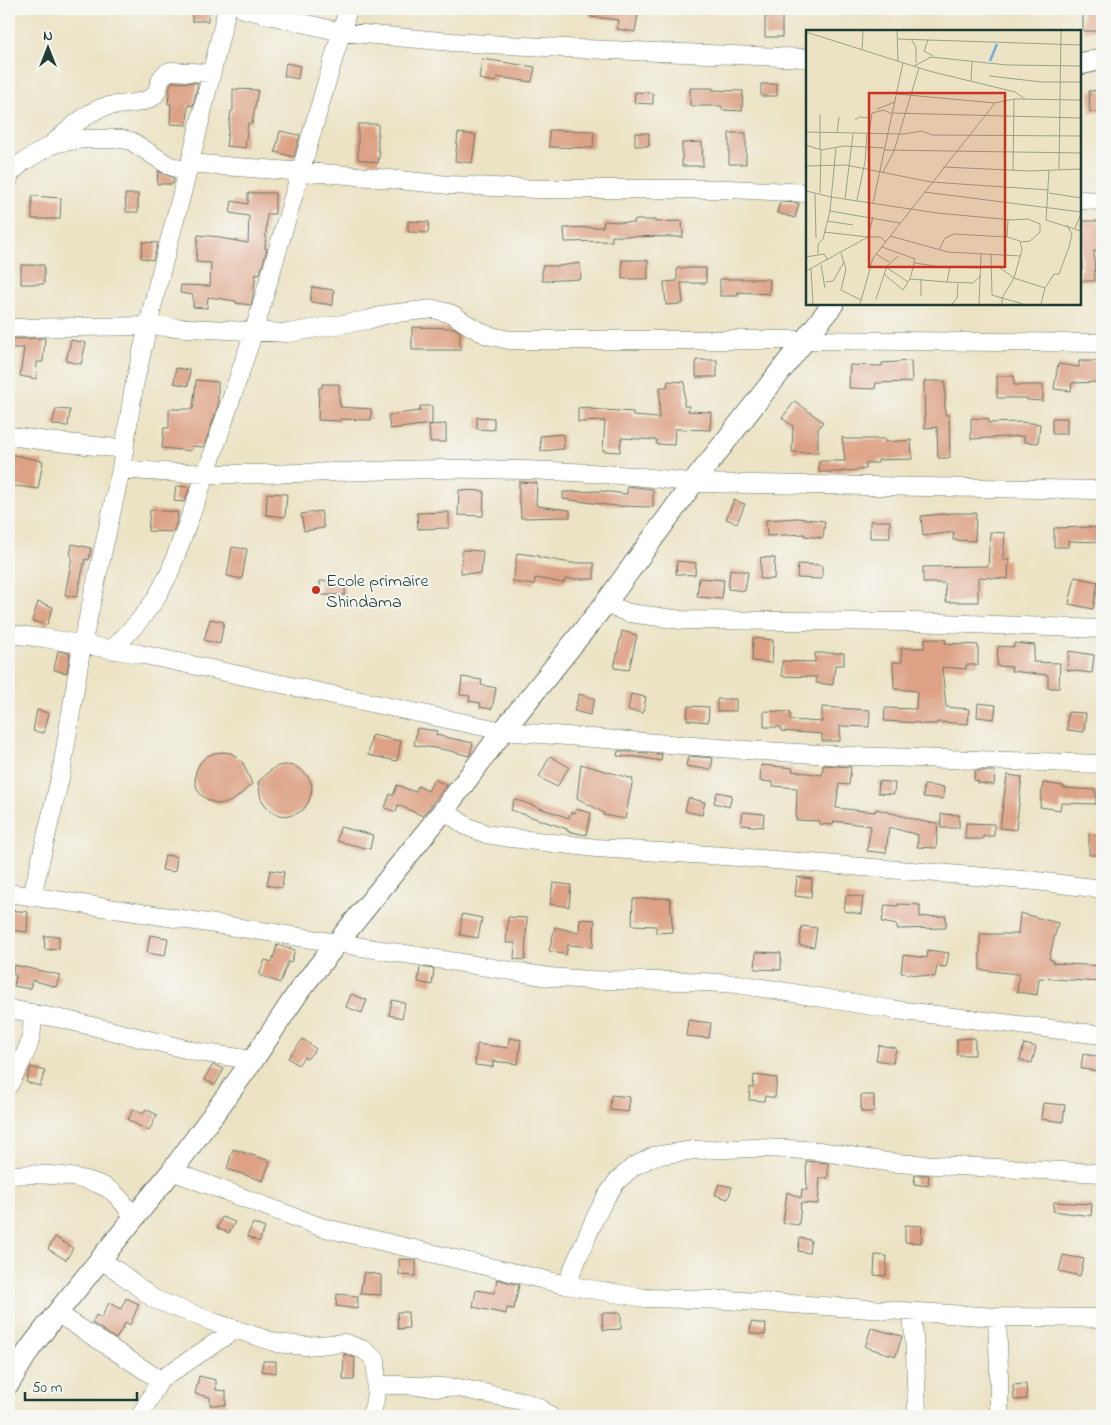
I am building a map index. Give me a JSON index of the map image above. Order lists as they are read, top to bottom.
{
  "places": ["Ecole primaire Shindama"],
  "scale_bar": "50 m",
  "north": "top"
}
